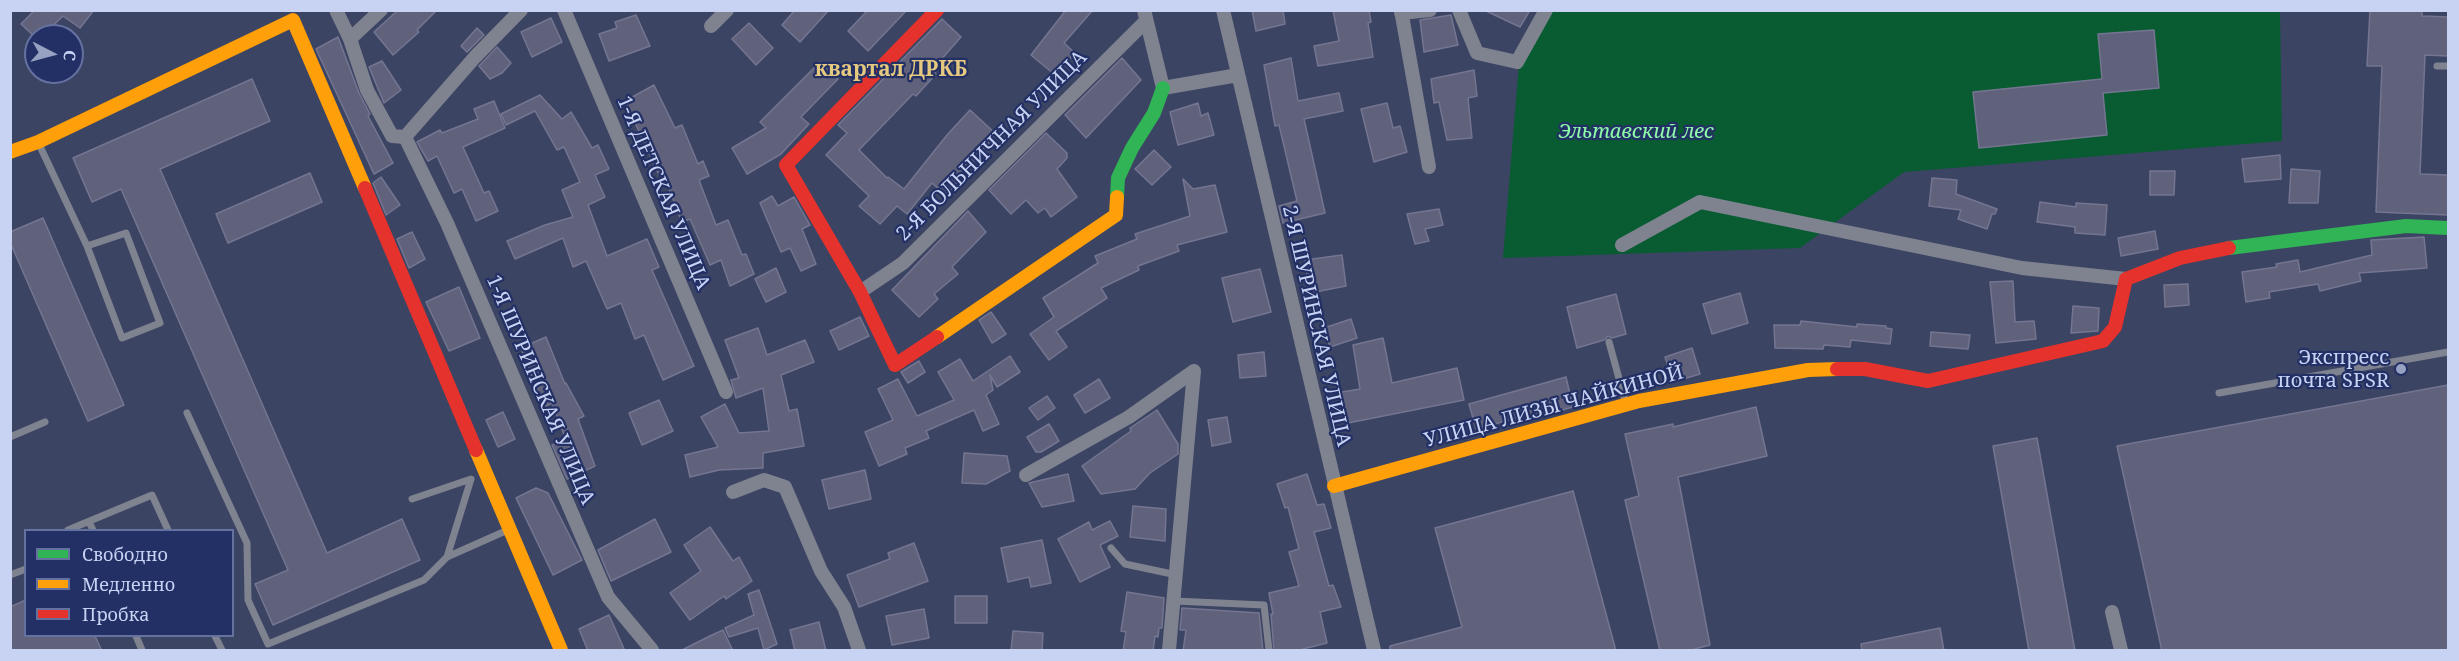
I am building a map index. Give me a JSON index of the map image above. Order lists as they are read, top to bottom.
{
  "streets": {
    "street": [
      "2-Я БОЛЬНИЧНАЯ УЛИЦА",
      "1-Я ДЕТСКАЯ УЛИЦА",
      "2-Я ШУРИНСКАЯ УЛИЦА",
      "1-Я ШУРИНСКАЯ УЛИЦА",
      "УЛИЦА ЛИЗЫ ЧАЙКИНОЙ"
    ]
  },
  "crossings": [
    ["2-Я ШУРИНСКАЯ УЛИЦА", "УЛИЦА ЛИЗЫ ЧАЙКИНОЙ"]
  ],
  "districts": ["квартал ДРКБ"],
  "parks": ["Эльтавский лес"],
  "places": ["Экспресс почта SPSR"],
  "legend": ["Свободно", "Медленно", "Пробка"],
  "north": "right"
}
